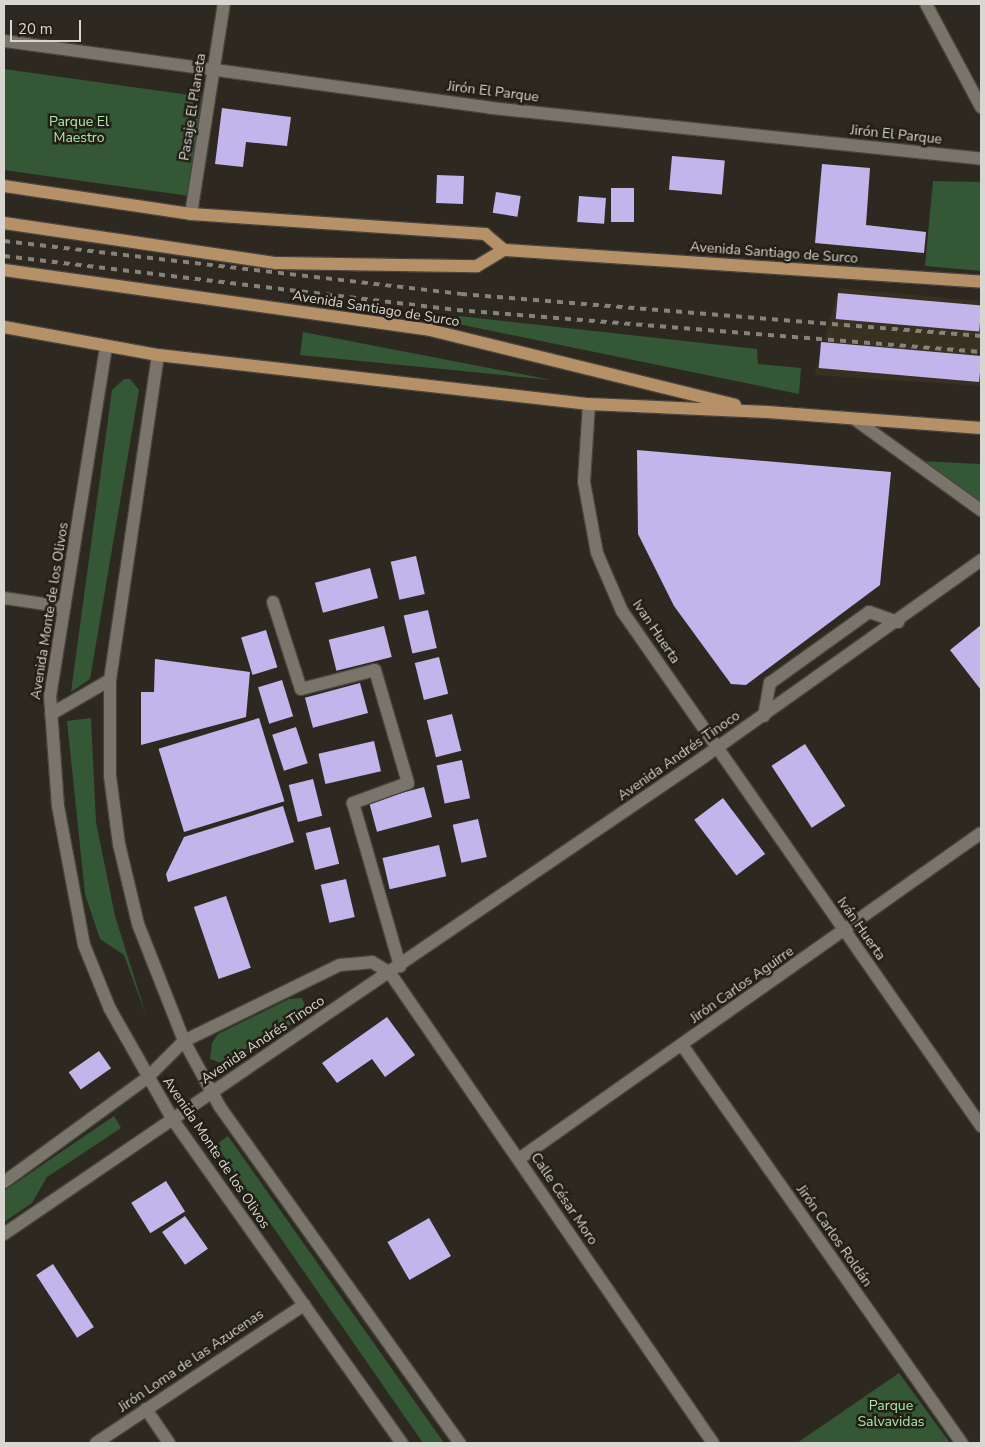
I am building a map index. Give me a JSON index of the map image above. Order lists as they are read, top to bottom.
{
  "streets": {
    "main road": ["Avenida Santiago de Surco"],
    "street": [
      "Jirón El Parque",
      "Pasaje El Planeta",
      "Avenida Monte de los Olivos",
      "Ivan Huerta",
      "Avenida Andrés Tinoco",
      "Iván Huerta",
      "Jirón Carlos Aguirre",
      "Calle César Moro",
      "Jirón Carlos Roldán",
      "Jirón Loma de las Azucenas"
    ]
  },
  "crossings": [
    ["Jirón El Parque", "Pasaje El Planeta"],
    ["Avenida Santiago de Surco", "Avenida Monte de los Olivos"],
    ["Avenida Santiago de Surco", "Ivan Huerta"],
    ["Avenida Monte de los Olivos", "Avenida Andrés Tinoco"],
    ["Avenida Monte de los Olivos", "Jirón Loma de las Azucenas"],
    ["Ivan Huerta", "Avenida Andrés Tinoco"],
    ["Ivan Huerta", "Iván Huerta"],
    ["Avenida Andrés Tinoco", "Iván Huerta"],
    ["Avenida Andrés Tinoco", "Calle César Moro"],
    ["Iván Huerta", "Jirón Carlos Aguirre"],
    ["Jirón Carlos Aguirre", "Calle César Moro"],
    ["Jirón Carlos Aguirre", "Jirón Carlos Roldán"]
  ],
  "parks": ["Parque El Maestro", "Parque Salvavidas"],
  "scale_bar": "20 m"
}
